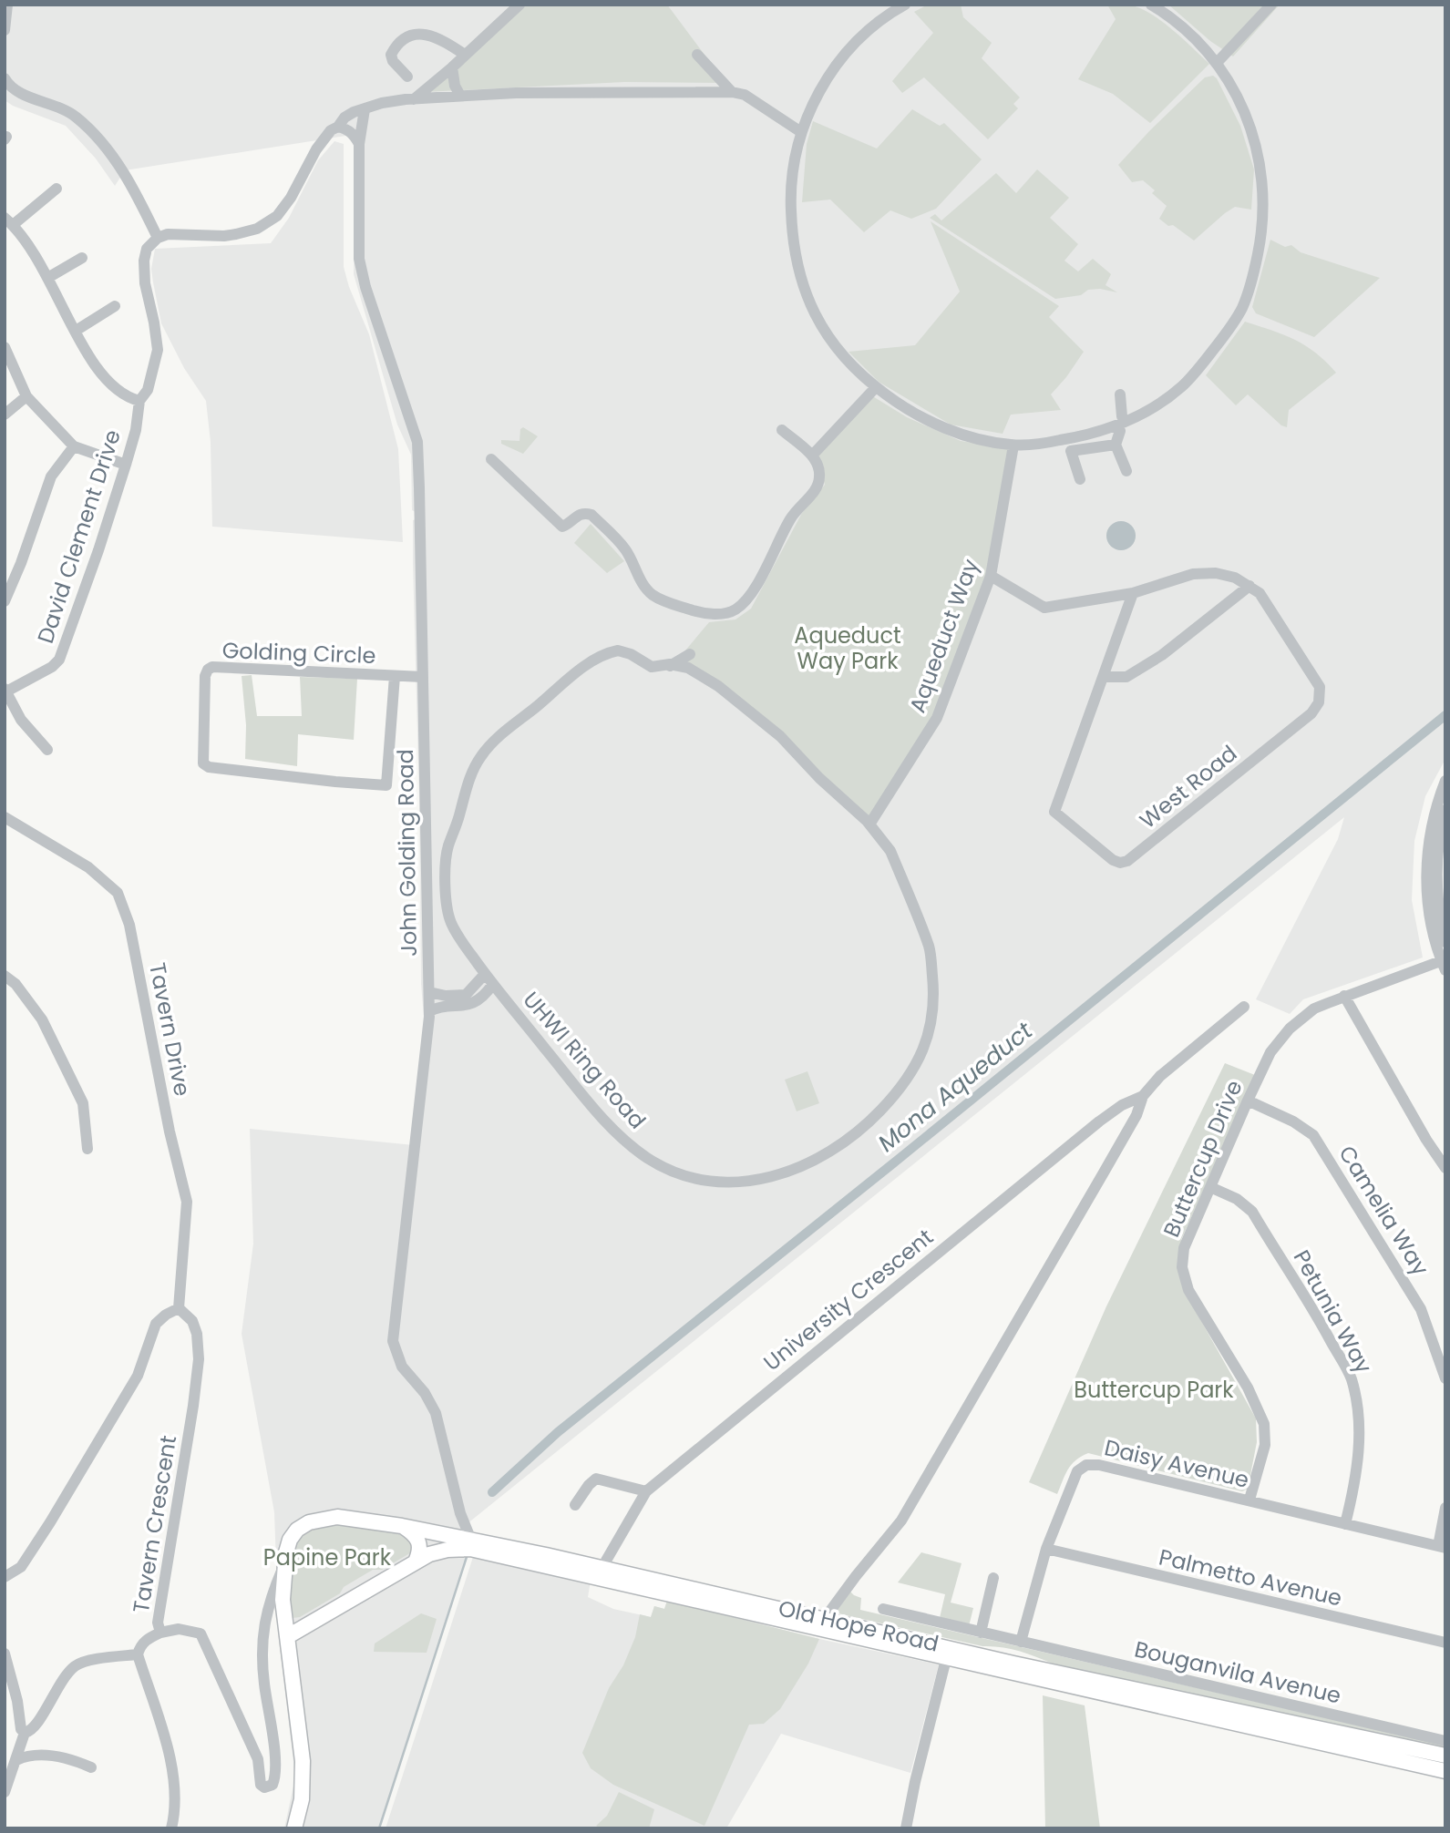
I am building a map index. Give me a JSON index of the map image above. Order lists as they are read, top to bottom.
{
  "streets": {
    "main road": ["Old Hope Road"],
    "street": [
      "David Clement Drive",
      "Aqueduct Way",
      "Golding Circle",
      "West Road",
      "John Golding Road",
      "Tavern Drive",
      "UHWI Ring Road",
      "Buttercup Drive",
      "Camelia Way",
      "University Crescent",
      "Petunia Way",
      "Daisy Avenue",
      "Tavern Crescent",
      "Palmetto Avenue",
      "Bouganvila Avenue"
    ]
  },
  "crossings": [
    ["Aqueduct Way", "UHWI Ring Road"],
    ["Golding Circle", "John Golding Road"],
    ["John Golding Road", "Old Hope Road"],
    ["Tavern Drive", "Tavern Crescent"],
    ["Buttercup Drive", "Camelia Way"],
    ["Buttercup Drive", "Petunia Way"],
    ["Buttercup Drive", "Daisy Avenue"],
    ["University Crescent", "Old Hope Road"],
    ["Petunia Way", "Daisy Avenue"],
    ["Daisy Avenue", "Palmetto Avenue"],
    ["Daisy Avenue", "Bouganvila Avenue"],
    ["Tavern Crescent", "Old Hope Road"]
  ],
  "water": ["Mona Aqueduct"],
  "parks": ["Aqueduct Way Park", "Buttercup Park", "Papine Park"]
}
